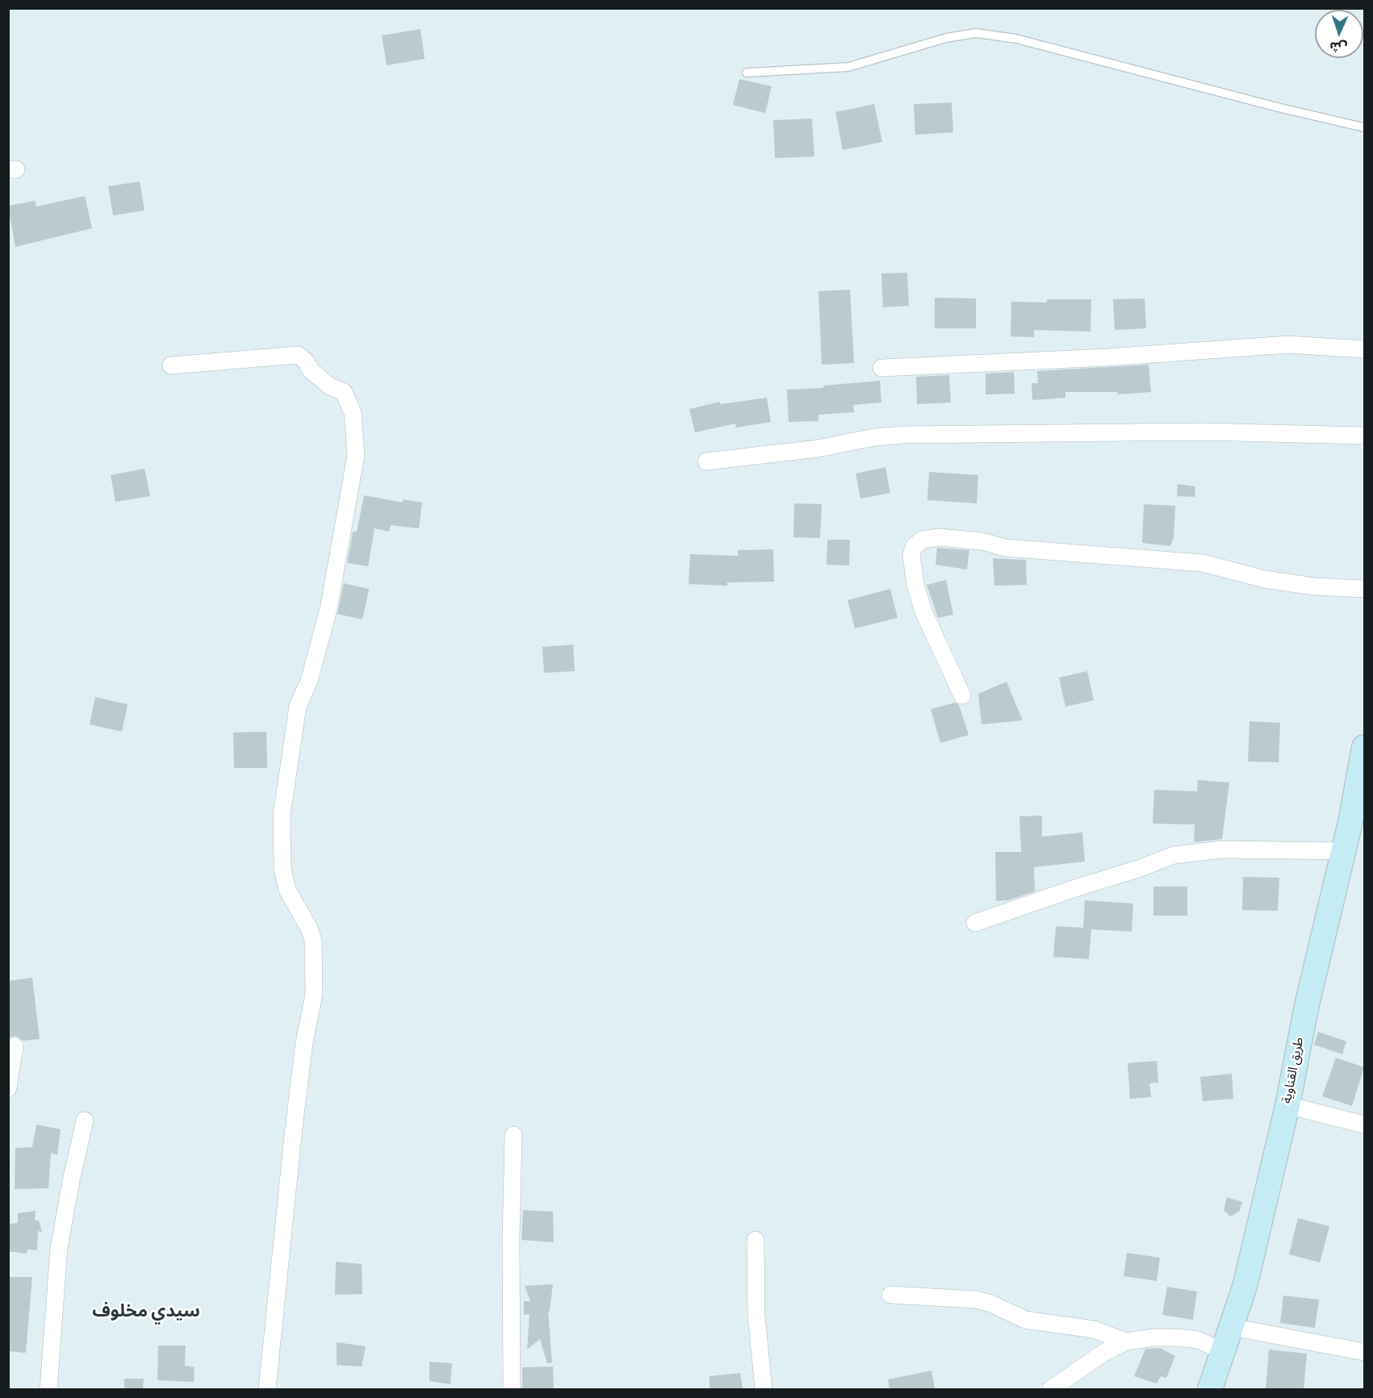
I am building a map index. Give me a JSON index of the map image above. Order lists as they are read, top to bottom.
{
  "streets": {
    "street": ["طريق القناوية"]
  },
  "districts": ["سيدي مخلوف"],
  "north": "bottom"
}
